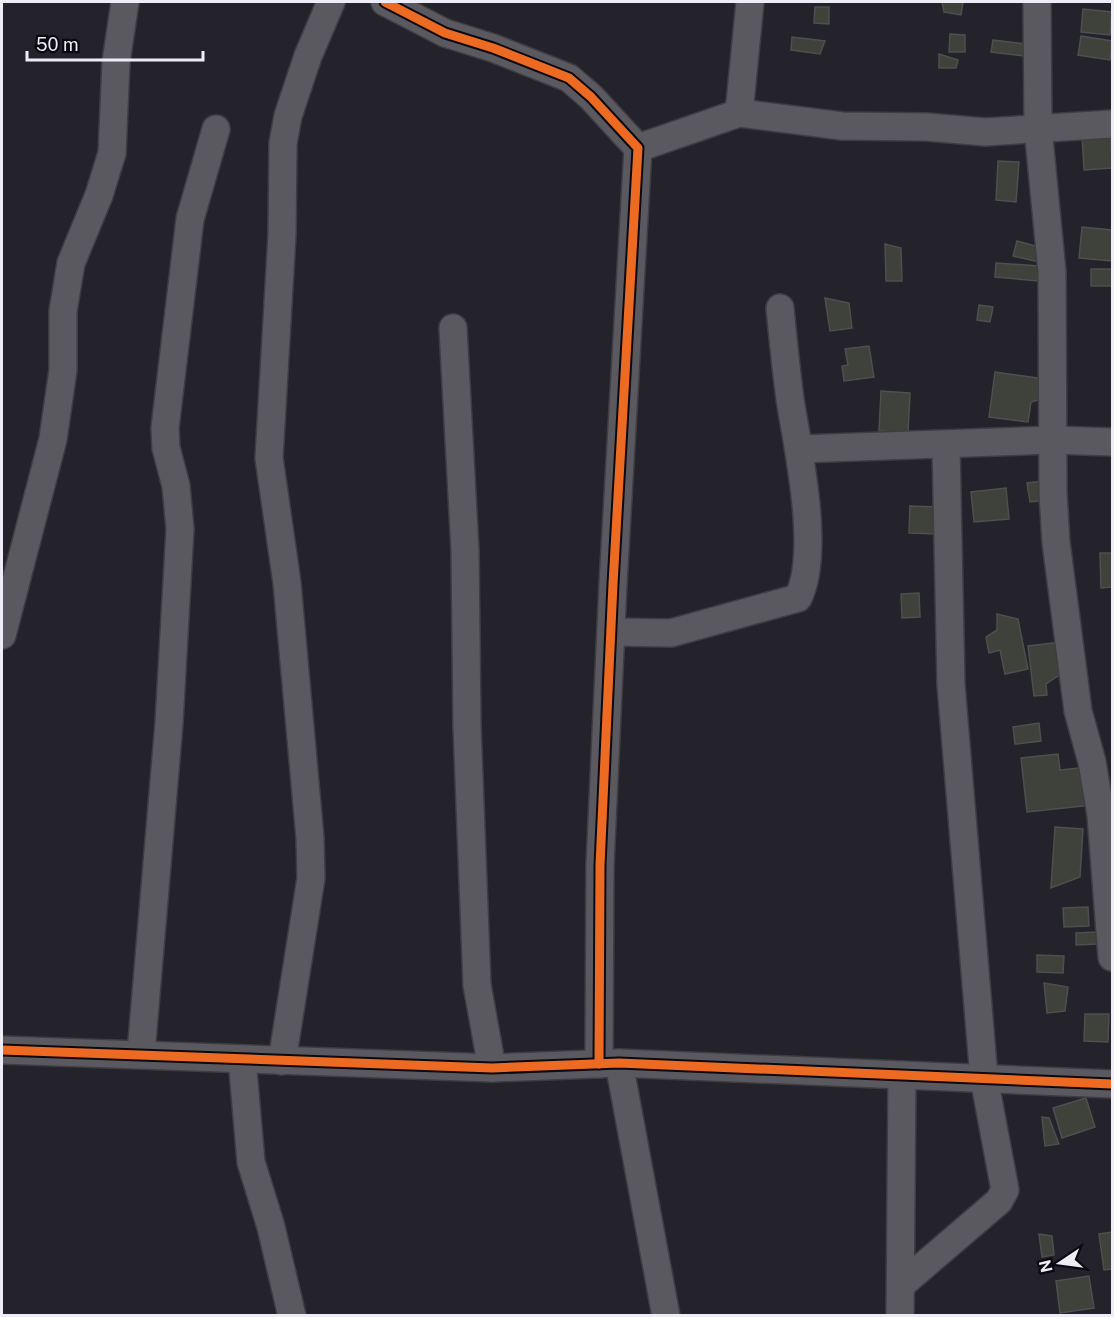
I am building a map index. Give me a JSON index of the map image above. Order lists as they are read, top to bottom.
{
  "scale_bar": "50 m",
  "north": "left"
}
